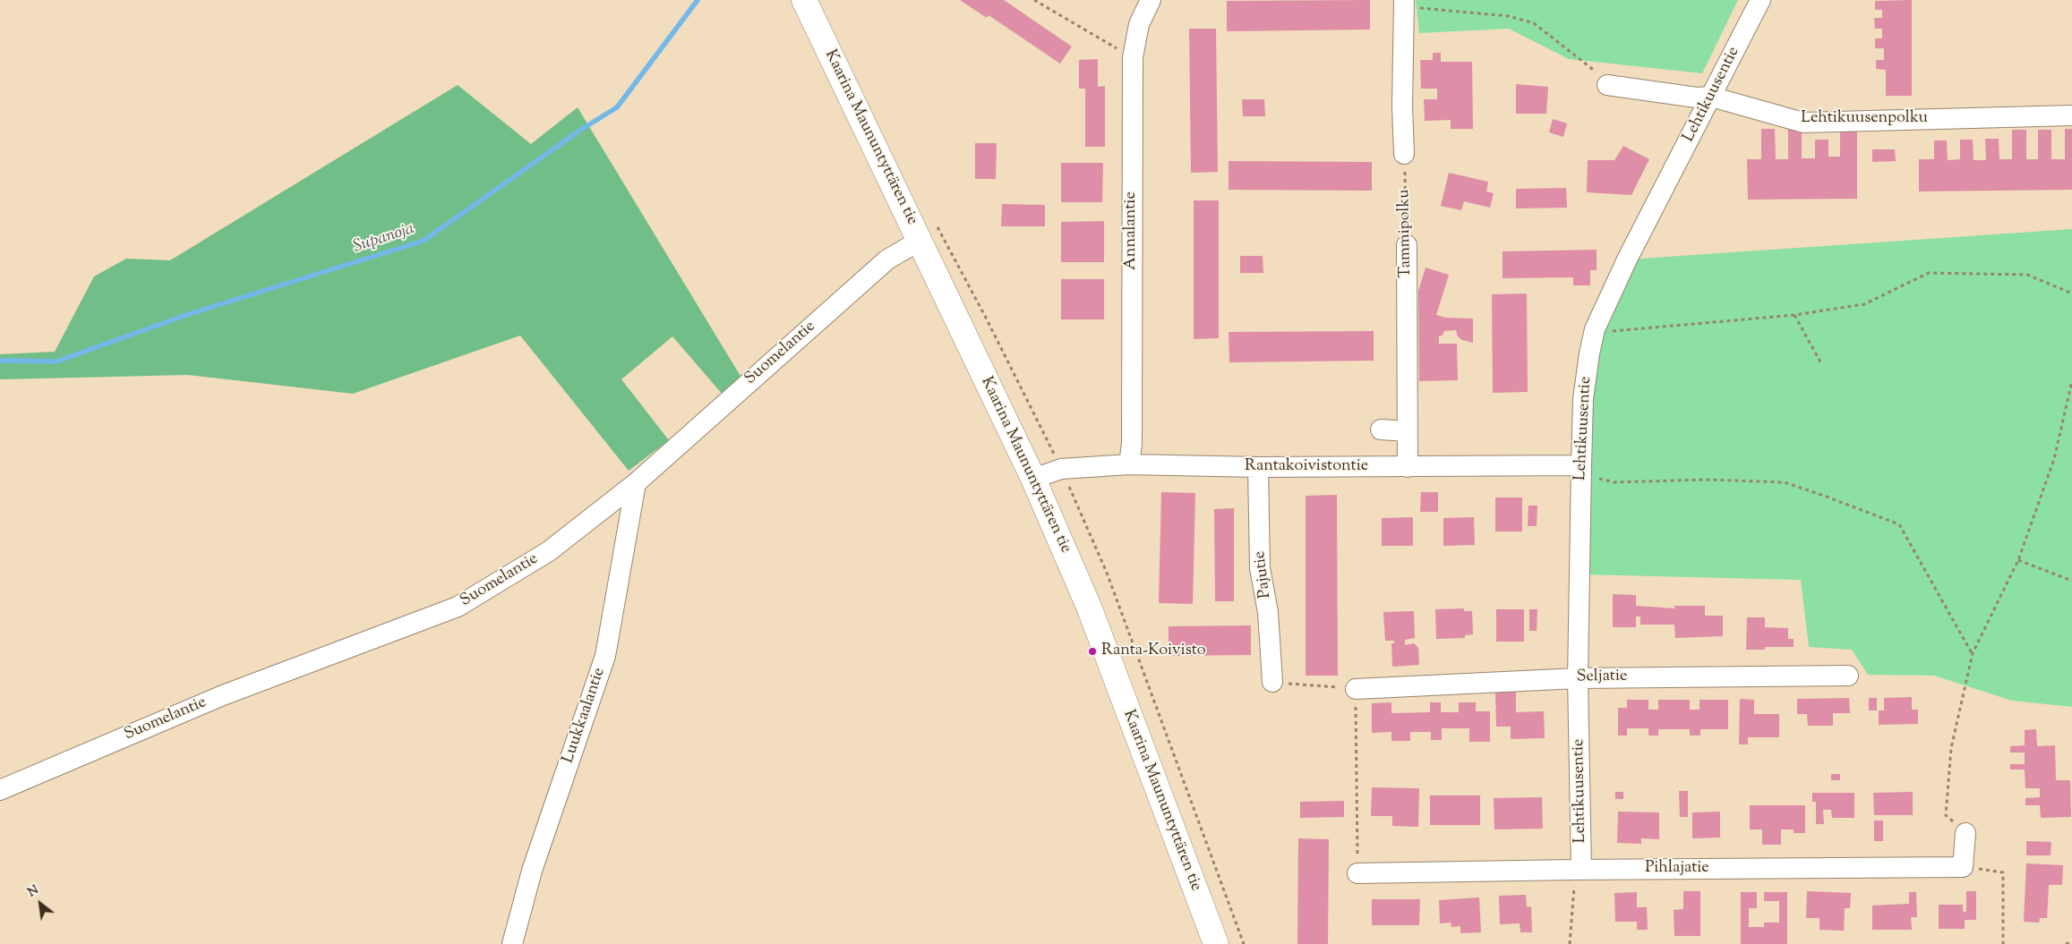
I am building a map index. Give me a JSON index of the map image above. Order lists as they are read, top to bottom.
{
  "streets": {
    "main road": ["Kaarina Maununtyttären tie"],
    "street": [
      "Lehtikuusentie",
      "Lehtikuusenpolku",
      "Annalantie",
      "Tammipolku",
      "Suomelantie",
      "Rantakoivistontie",
      "Pajutie",
      "Seljatie",
      "Luukkaalantie",
      "Pihlajatie"
    ]
  },
  "crossings": [
    ["Lehtikuusentie", "Lehtikuusenpolku"],
    ["Lehtikuusentie", "Rantakoivistontie"],
    ["Lehtikuusentie", "Seljatie"],
    ["Lehtikuusentie", "Pihlajatie"],
    ["Kaarina Maununtyttären tie", "Suomelantie"],
    ["Kaarina Maununtyttären tie", "Rantakoivistontie"],
    ["Annalantie", "Rantakoivistontie"],
    ["Tammipolku", "Rantakoivistontie"],
    ["Suomelantie", "Luukkaalantie"],
    ["Rantakoivistontie", "Pajutie"]
  ],
  "water": ["Supanoja"],
  "places": ["Ranta-Koivisto"],
  "north": "top left"
}
